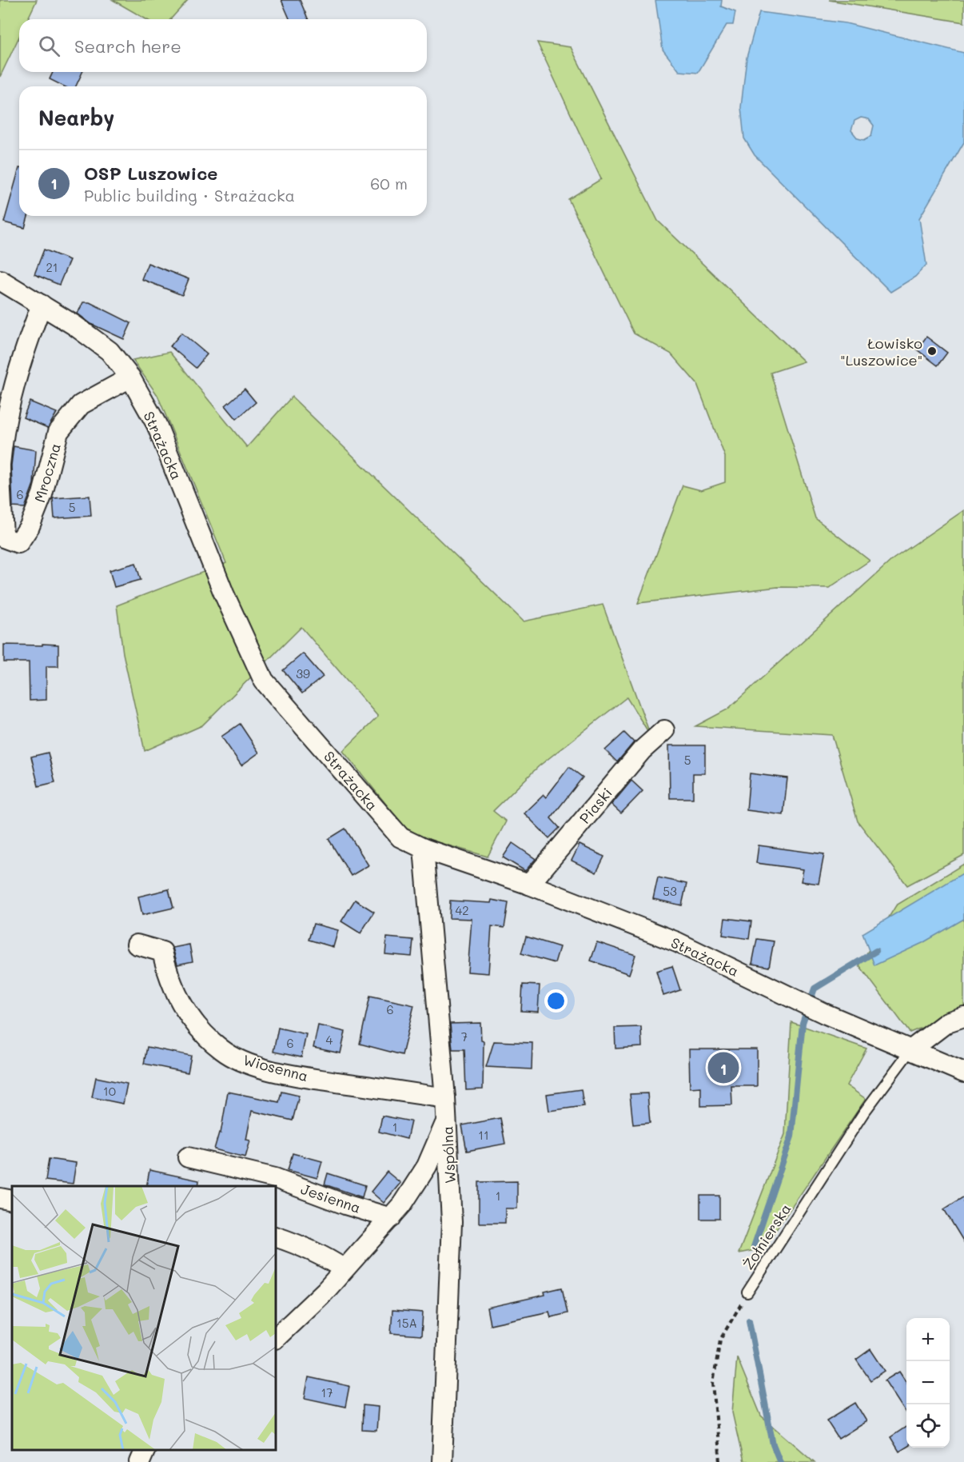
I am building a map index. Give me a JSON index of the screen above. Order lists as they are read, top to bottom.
{
  "streets": {
    "street": [
      "Strażacka",
      "Mroczna",
      "Piaski",
      "Wiosenna",
      "Wspólna",
      "Jesienna"
    ],
    "lane": ["Żołnierska"]
  },
  "crossings": [
    ["Strażacka", "Mroczna"],
    ["Strażacka", "Piaski"],
    ["Strażacka", "Wspólna"],
    ["Strażacka", "Żołnierska"],
    ["Wiosenna", "Wspólna"]
  ],
  "places": ["Łowisko \"Luszowice\""],
  "house_numbers": [
    "21",
    "6",
    "5",
    "39",
    "5",
    "53",
    "42",
    "6",
    "7",
    "4",
    "6",
    "10",
    "1",
    "11",
    "1",
    "15A",
    "17"
  ],
  "page": {
    "search": "Search here",
    "heading": "Nearby",
    "list": [
      {
        "mark": "1",
        "name": "OSP Luszowice",
        "note": "Public building · Strażacka",
        "value": "60 m"
      }
    ],
    "pins": "1",
    "map_buttons": ["+", "−"]
  }
}
